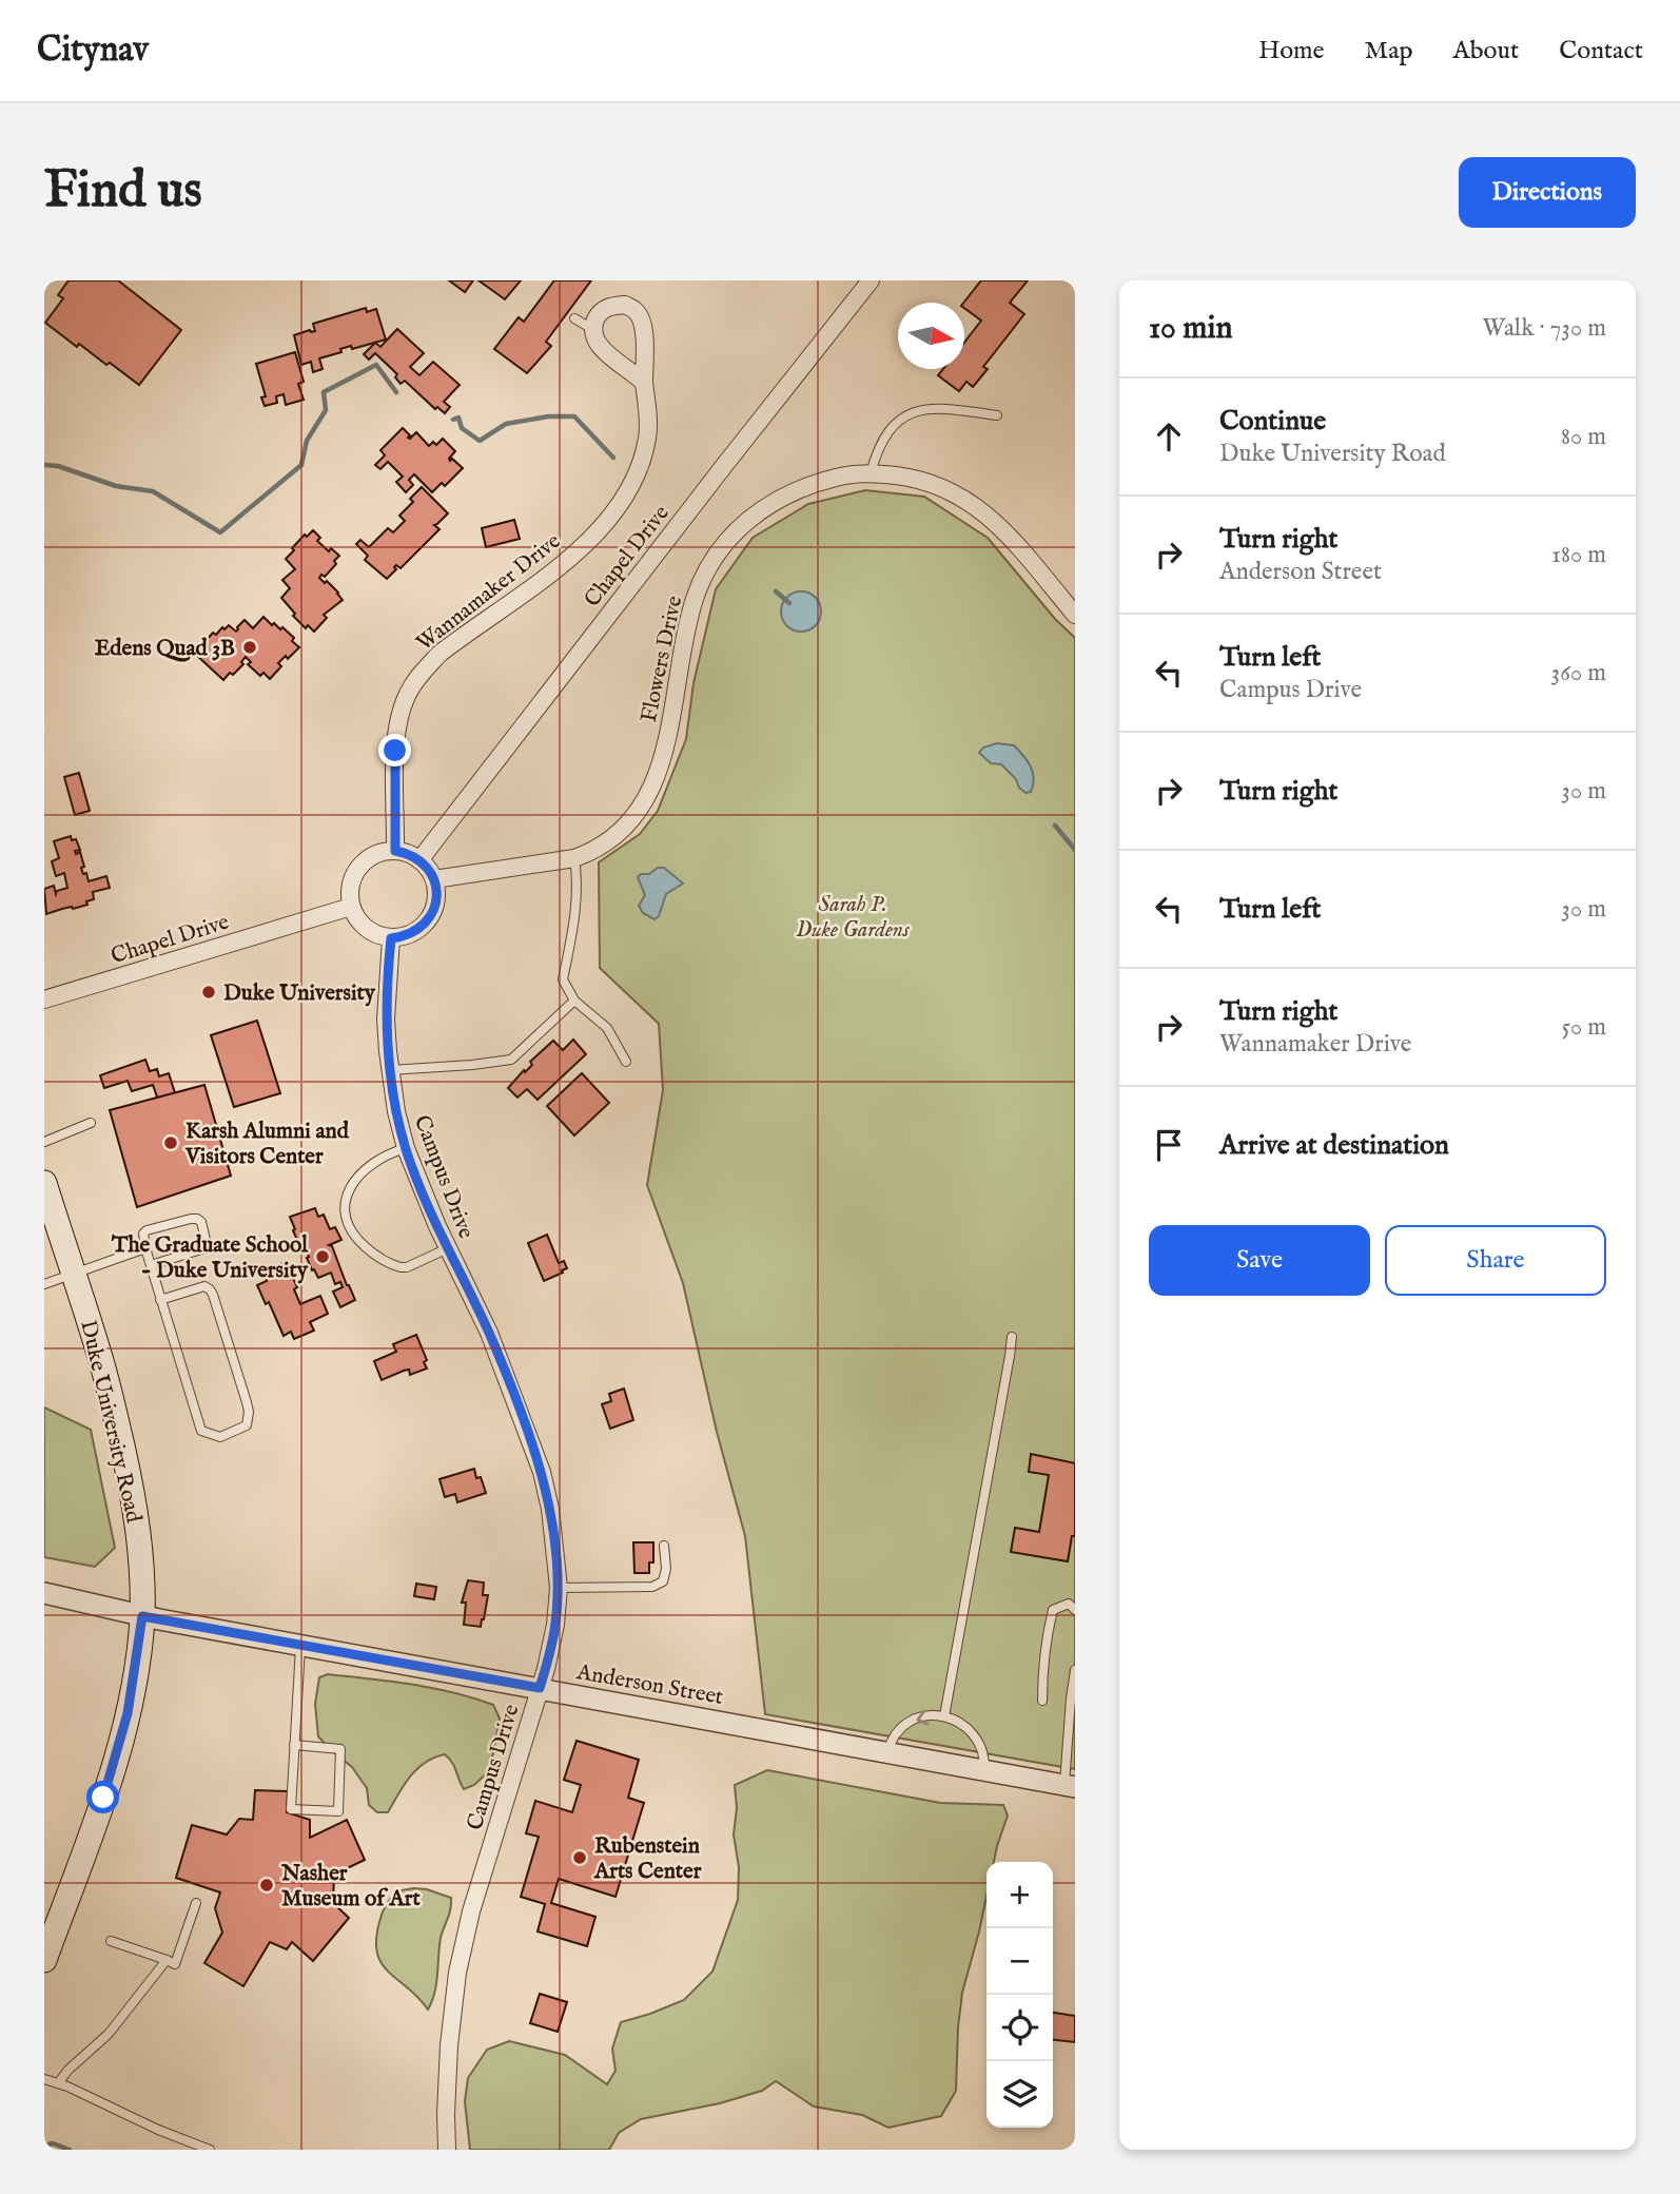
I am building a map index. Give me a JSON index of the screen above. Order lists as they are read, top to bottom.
{
  "streets": {
    "main road": ["Duke University Road"],
    "street": [
      "Chapel Drive",
      "Wannamaker Drive",
      "Flowers Drive",
      "Campus Drive",
      "Anderson Street"
    ]
  },
  "crossings": [
    ["Chapel Drive", "Wannamaker Drive"],
    ["Chapel Drive", "Flowers Drive"],
    ["Chapel Drive", "Campus Drive"],
    ["Wannamaker Drive", "Flowers Drive"],
    ["Wannamaker Drive", "Campus Drive"],
    ["Flowers Drive", "Campus Drive"],
    ["Campus Drive", "Anderson Street"],
    ["Duke University Road", "Anderson Street"]
  ],
  "parks": ["Sarah P. Duke Gardens"],
  "places": [
    "Edens Quad 3B",
    "Duke University",
    "Karsh Alumni and Visitors Center",
    "The Graduate School - Duke University",
    "Rubenstein Arts Center",
    "Nasher Museum of Art"
  ],
  "north": "right",
  "page": {
    "header": "Citynav",
    "nav": [
      "Home",
      "Map",
      "About",
      "Contact"
    ],
    "buttons": [
      "Directions",
      ["Save", "Share"]
    ],
    "title": "Find us",
    "heading": ["10 min", "Walk · 730 m"],
    "list": [
      ["Continue", "Duke University Road", "80 m"],
      ["Turn right", "Anderson Street", "180 m"],
      ["Turn left", "Campus Drive", "360 m"],
      ["Turn right", "30 m"],
      ["Turn left", "30 m"],
      ["Turn right", "Wannamaker Drive", "50 m"],
      "Arrive at destination"
    ],
    "map_buttons": ["+", "−"]
  }
}
